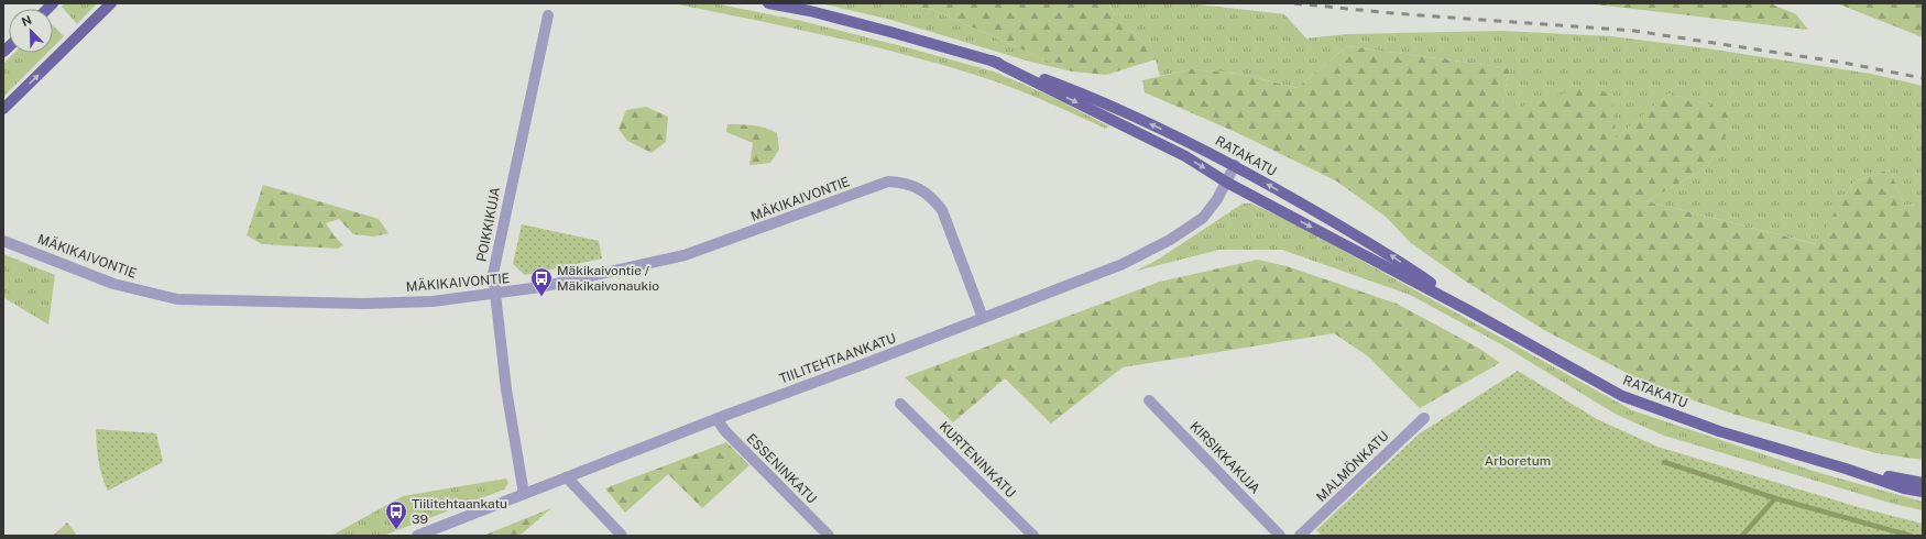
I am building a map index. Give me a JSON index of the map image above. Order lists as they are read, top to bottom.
{
  "streets": {
    "main road": ["RATAKATU"],
    "street": [
      "MÄKIKAIVONTIE",
      "POIKKIKUJA",
      "TIILITEHTAANKATU",
      "KIRSIKKAKUJA",
      "KURTENINKATU",
      "MALMÖNKATU",
      "ESSENINKATU"
    ]
  },
  "crossings": [
    ["RATAKATU", "TIILITEHTAANKATU"],
    ["MÄKIKAIVONTIE", "POIKKIKUJA"],
    ["MÄKIKAIVONTIE", "TIILITEHTAANKATU"],
    ["POIKKIKUJA", "TIILITEHTAANKATU"],
    ["TIILITEHTAANKATU", "ESSENINKATU"]
  ],
  "parks": ["Arboretum"],
  "places": {
    "bus stop": ["Mäkikaivontie / Mäkikaivonaukio", "Tiilitehtaankatu 39"]
  },
  "north": "top left"
}
